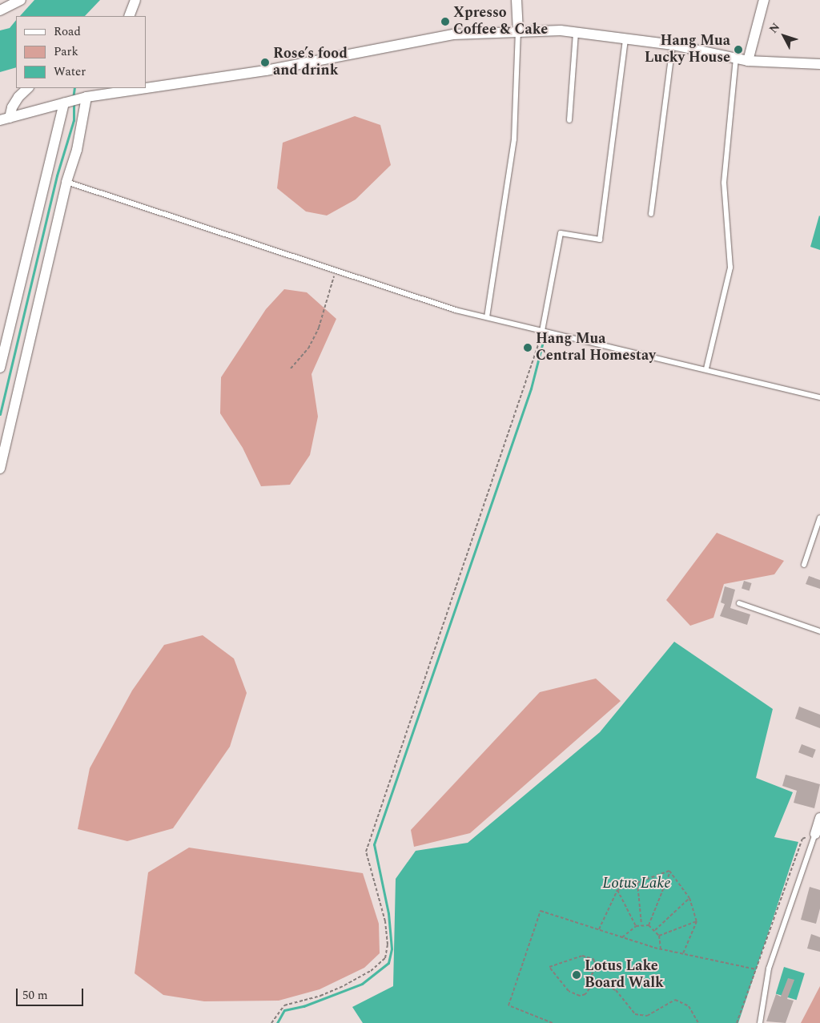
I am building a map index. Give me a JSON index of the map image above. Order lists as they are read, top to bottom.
{
  "water": ["Lotus Lake"],
  "places": [
    "Xpresso Coffee & Cake",
    "Hang Mua Lucky House",
    "Rose’s food and drink",
    "Hang Mua Central Homestay",
    "Lotus Lake Board Walk"
  ],
  "legend": ["Road", "Park", "Water"],
  "scale_bar": "50 m",
  "north": "top left"
}
